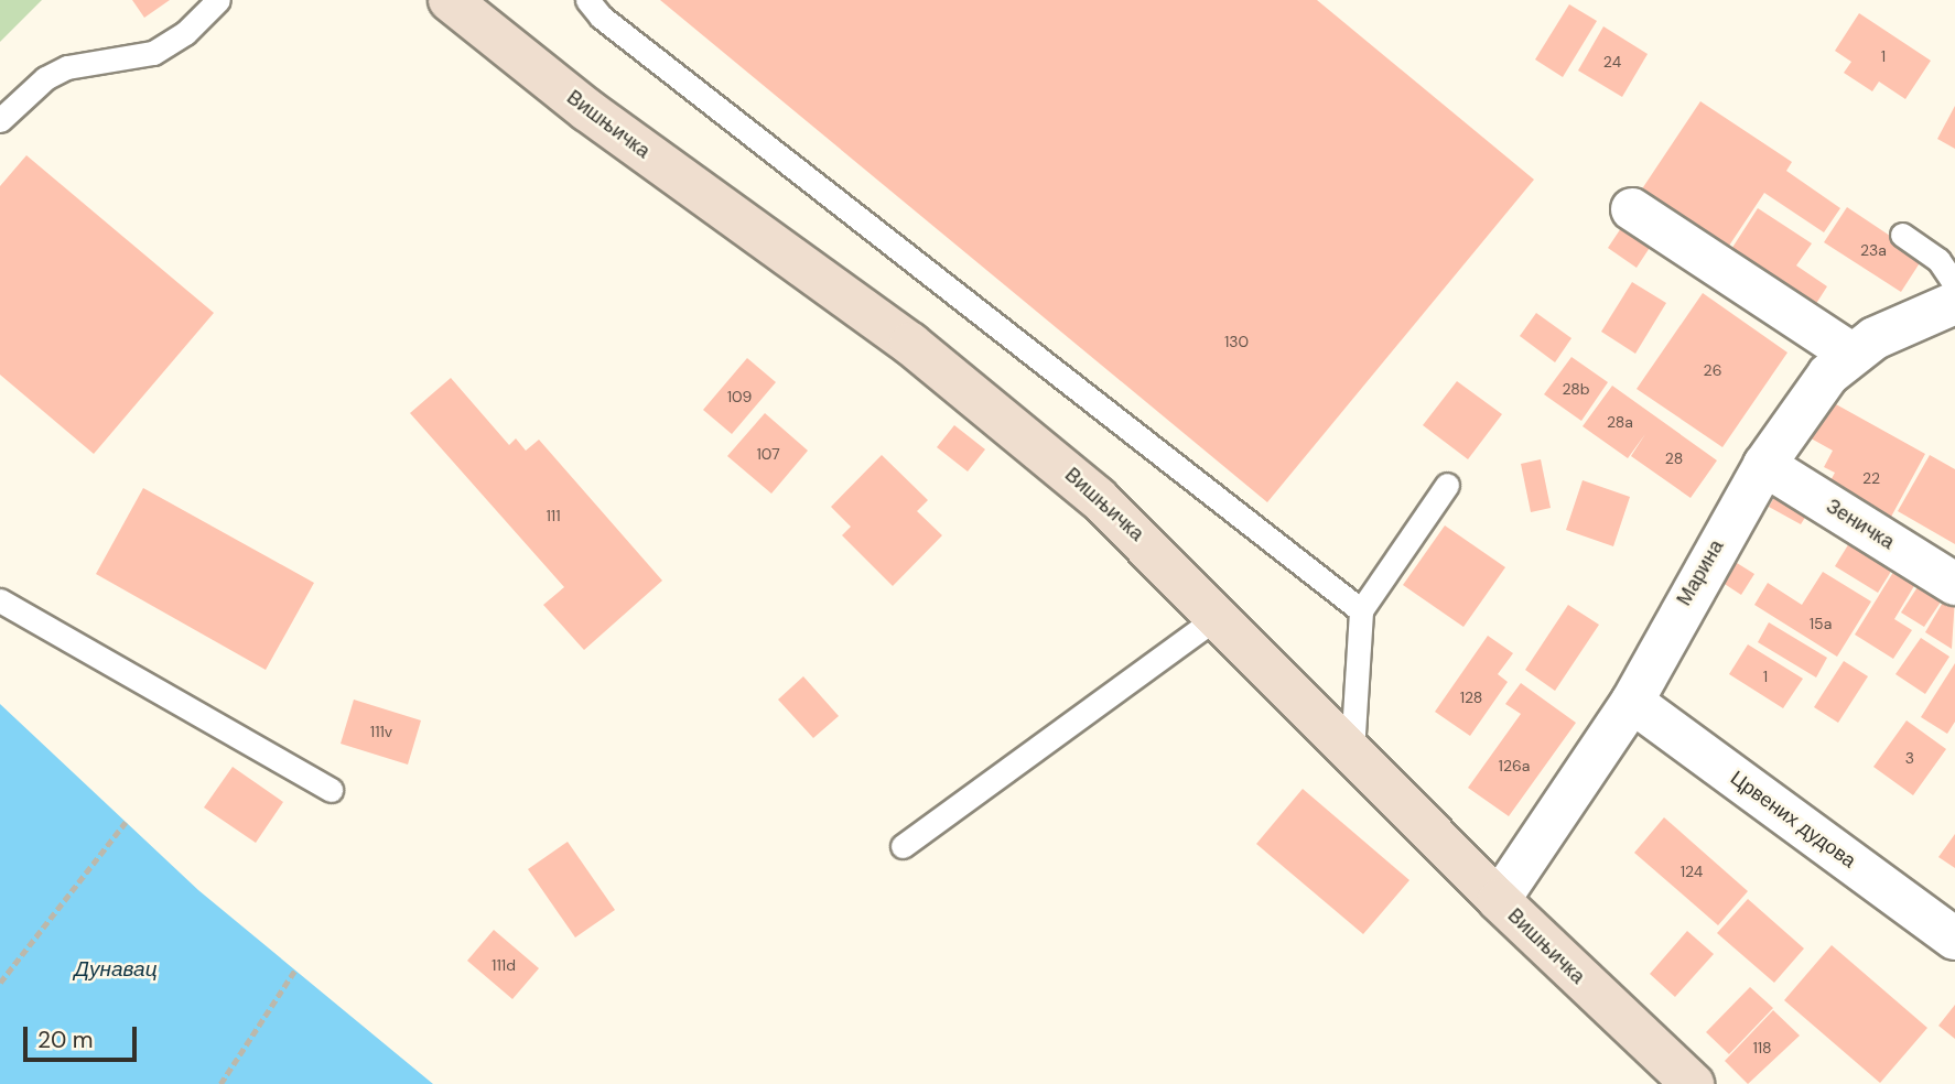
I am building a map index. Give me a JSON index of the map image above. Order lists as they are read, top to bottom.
{
  "streets": {
    "street": [
      "Вишњичка",
      "Зеничка",
      "Марина",
      "Црвених дудова"
    ]
  },
  "crossings": [
    ["Вишњичка", "Марина"],
    ["Зеничка", "Марина"],
    ["Марина", "Црвених дудова"]
  ],
  "water": ["Дунавац"],
  "house_numbers": [
    "1",
    "24",
    "23a",
    "130",
    "26",
    "28b",
    "109",
    "28a",
    "107",
    "28",
    "22",
    "111",
    "15a",
    "1",
    "128",
    "111v",
    "3",
    "126a",
    "124",
    "111d",
    "118"
  ],
  "scale_bar": "20 m"
}
